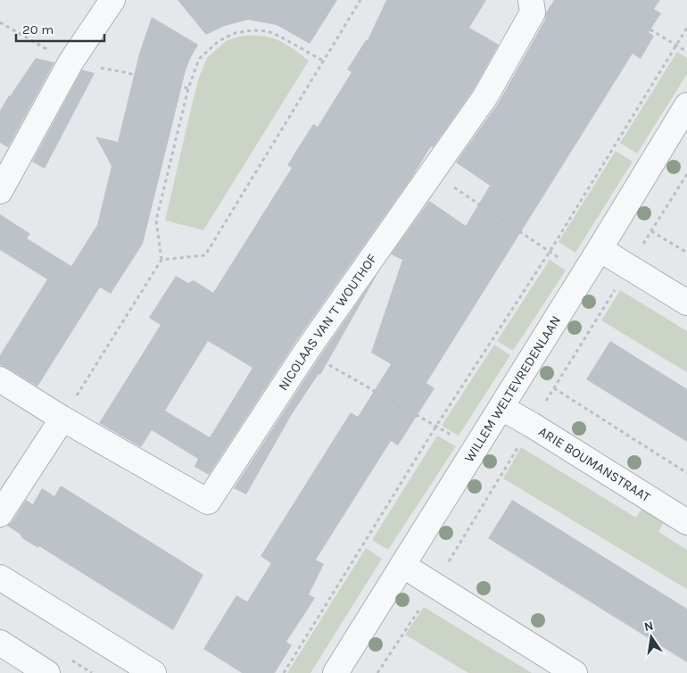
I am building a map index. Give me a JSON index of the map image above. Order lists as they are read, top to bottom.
{
  "streets": {
    "street": ["NICOLAAS VAN 'T WOUTHOF", "WILLEM WELTEVREDENLAAN", "ARIE BOUMANSTRAAT"]
  },
  "crossings": [
    ["WILLEM WELTEVREDENLAAN", "ARIE BOUMANSTRAAT"]
  ],
  "scale_bar": "20 m",
  "north": "top"
}
